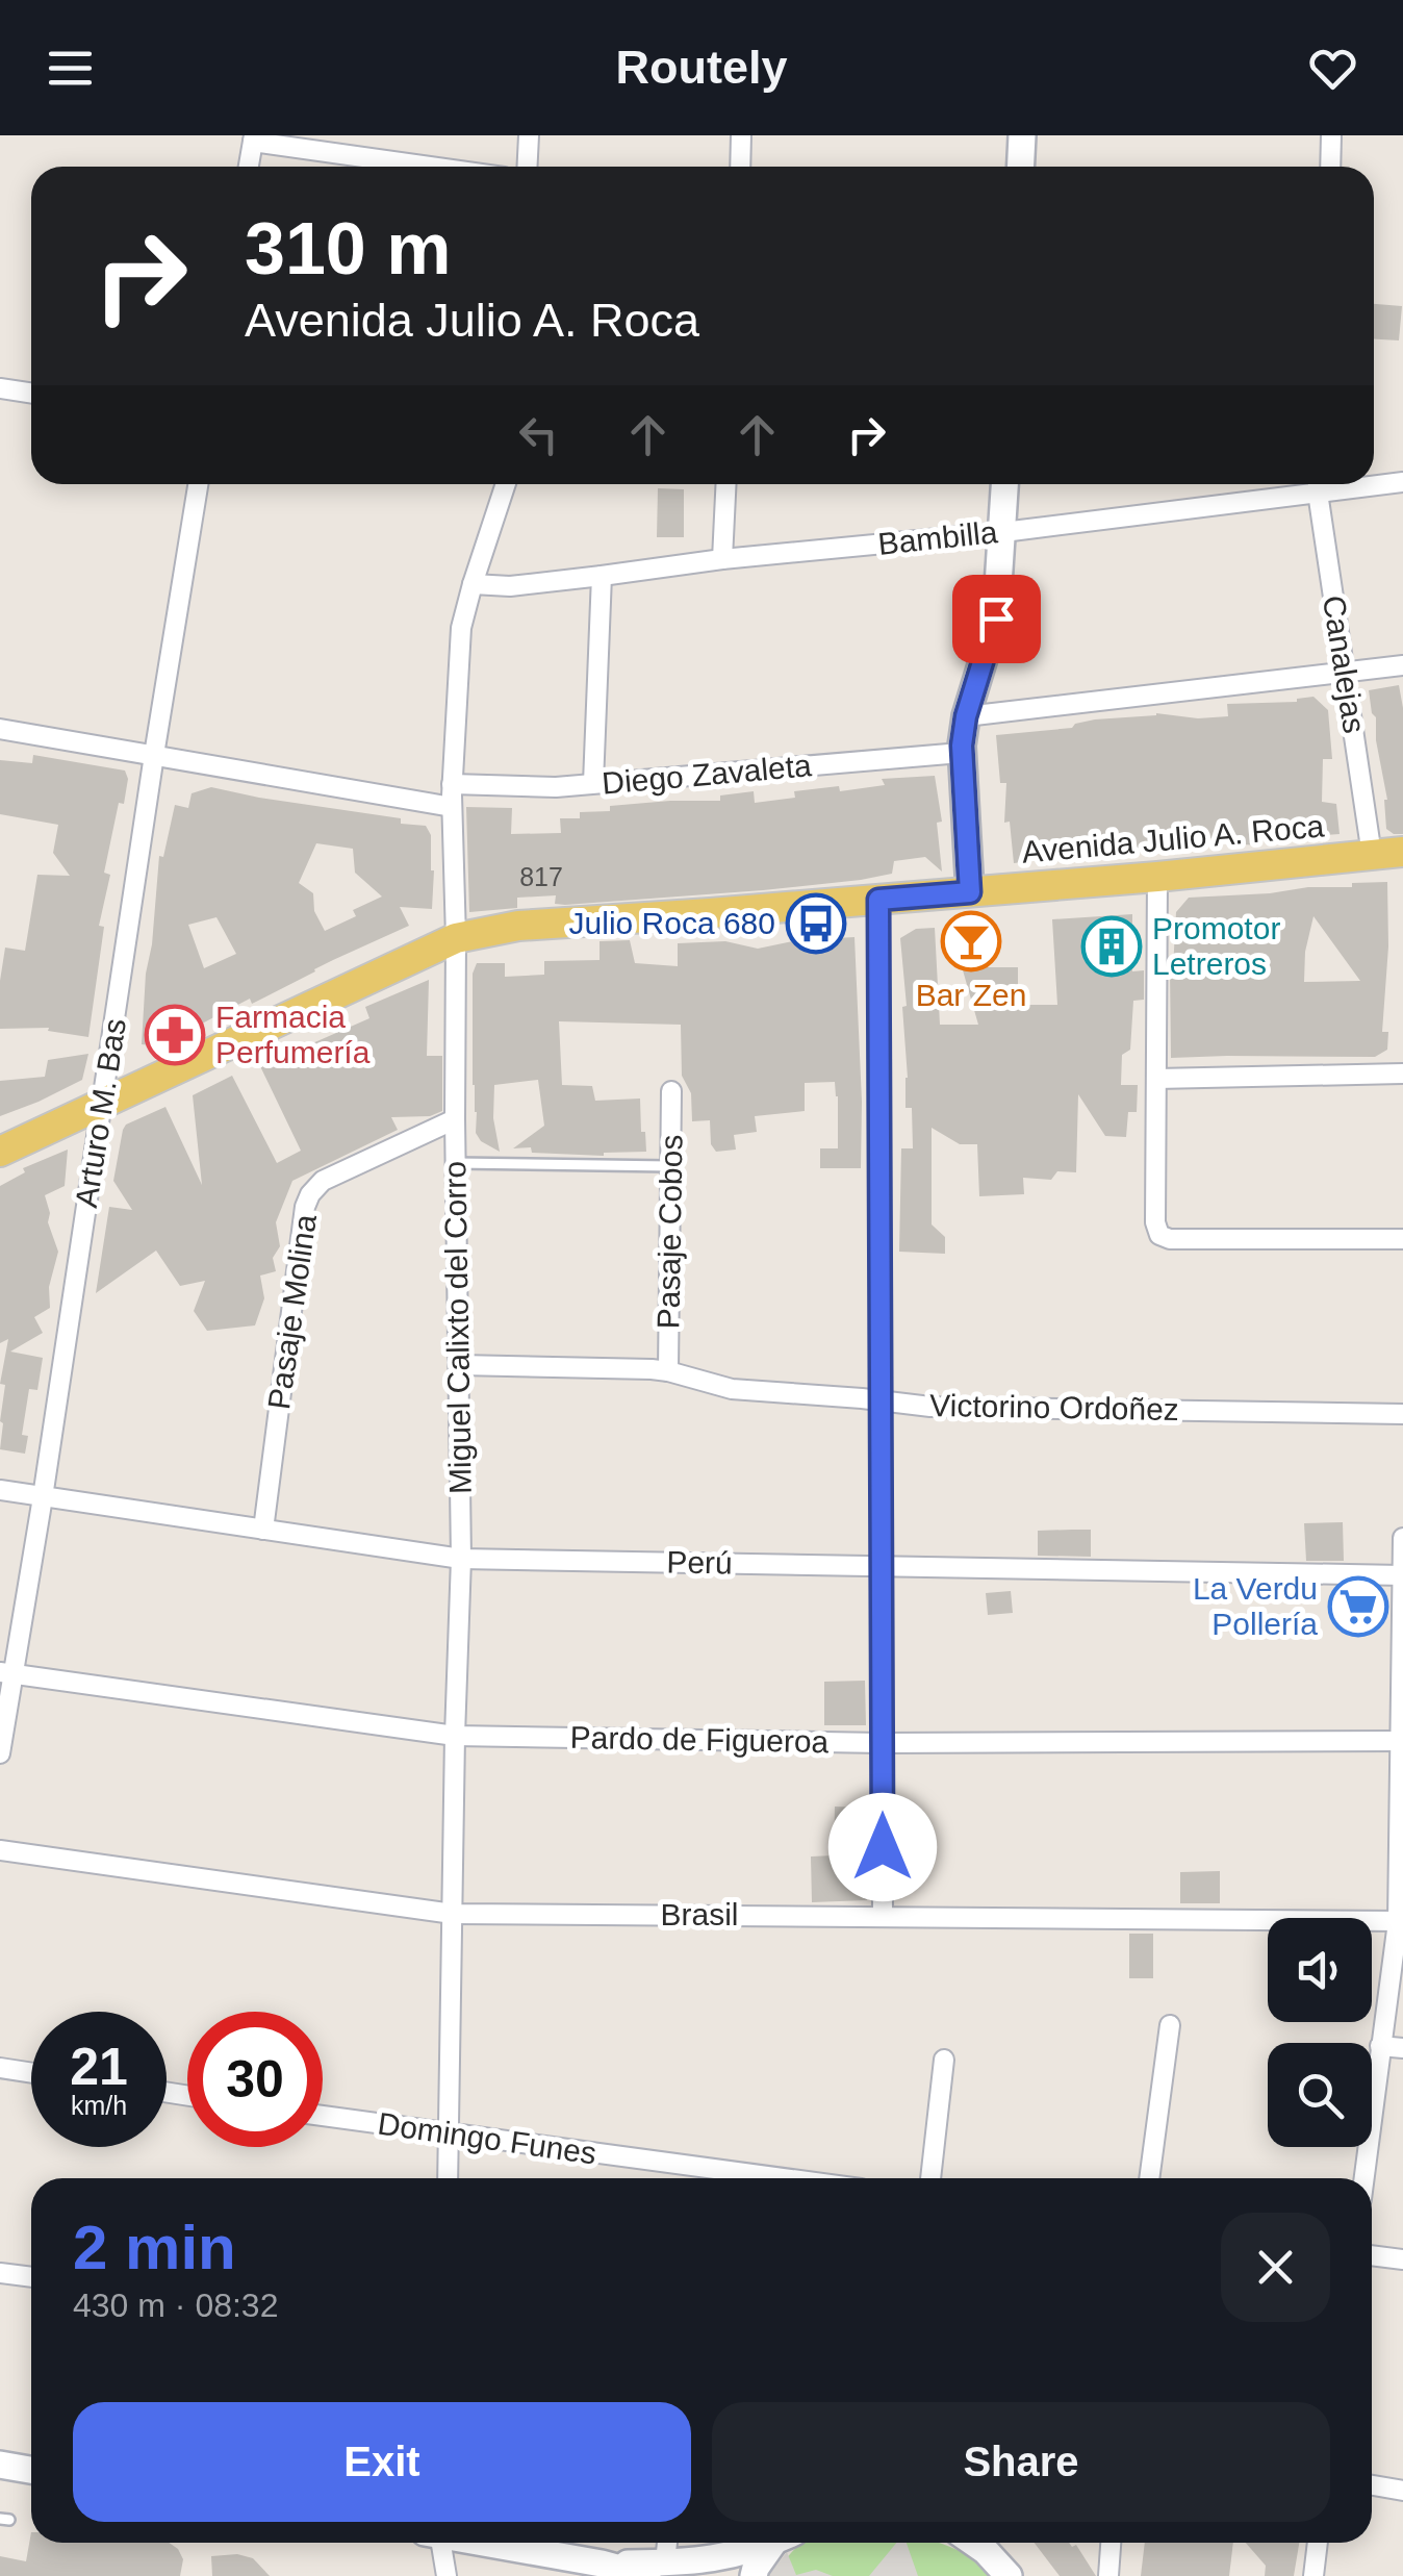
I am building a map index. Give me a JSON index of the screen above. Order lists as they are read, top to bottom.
{
  "streets": {
    "main road": ["Avenida Julio A. Roca"],
    "street": [
      "Bambilla",
      "Canalejas",
      "Diego Zavaleta",
      "Arturo M. Bas",
      "Pasaje Cobos",
      "Pasaje Molina",
      "Miguel Calixto del Corro",
      "Victorino Ordoñez",
      "Perú",
      "Pardo de Figueroa",
      "Brasil",
      "Domingo Funes"
    ]
  },
  "crossings": [
    ["Bambilla", "Miguel Calixto del Corro"],
    ["Canalejas", "Avenida Julio A. Roca"],
    ["Diego Zavaleta", "Miguel Calixto del Corro"],
    ["Avenida Julio A. Roca", "Arturo M. Bas"],
    ["Avenida Julio A. Roca", "Miguel Calixto del Corro"],
    ["Arturo M. Bas", "Perú"],
    ["Arturo M. Bas", "Pardo de Figueroa"],
    ["Pasaje Cobos", "Victorino Ordoñez"],
    ["Pasaje Molina", "Miguel Calixto del Corro"],
    ["Pasaje Molina", "Perú"],
    ["Miguel Calixto del Corro", "Victorino Ordoñez"],
    ["Miguel Calixto del Corro", "Perú"],
    ["Miguel Calixto del Corro", "Pardo de Figueroa"],
    ["Miguel Calixto del Corro", "Brasil"],
    ["Miguel Calixto del Corro", "Domingo Funes"]
  ],
  "places": {
    "bus stop": ["Julio Roca 680"],
    "bar": ["Bar Zen"],
    "building": ["Promotor Letreros"],
    "pharmacy": ["Farmacia Perfumería"],
    "supermarket": ["La Verdu Pollería"]
  },
  "house_numbers": ["817"],
  "page": {
    "header": "Routely",
    "turn": ["310 m", "Avenida Julio A. Roca"],
    "speed": "21 km/h",
    "limit": "30",
    "heading": ["2 min", "430 m · 08:32"],
    "buttons": ["Exit", "Share"]
  }
}
